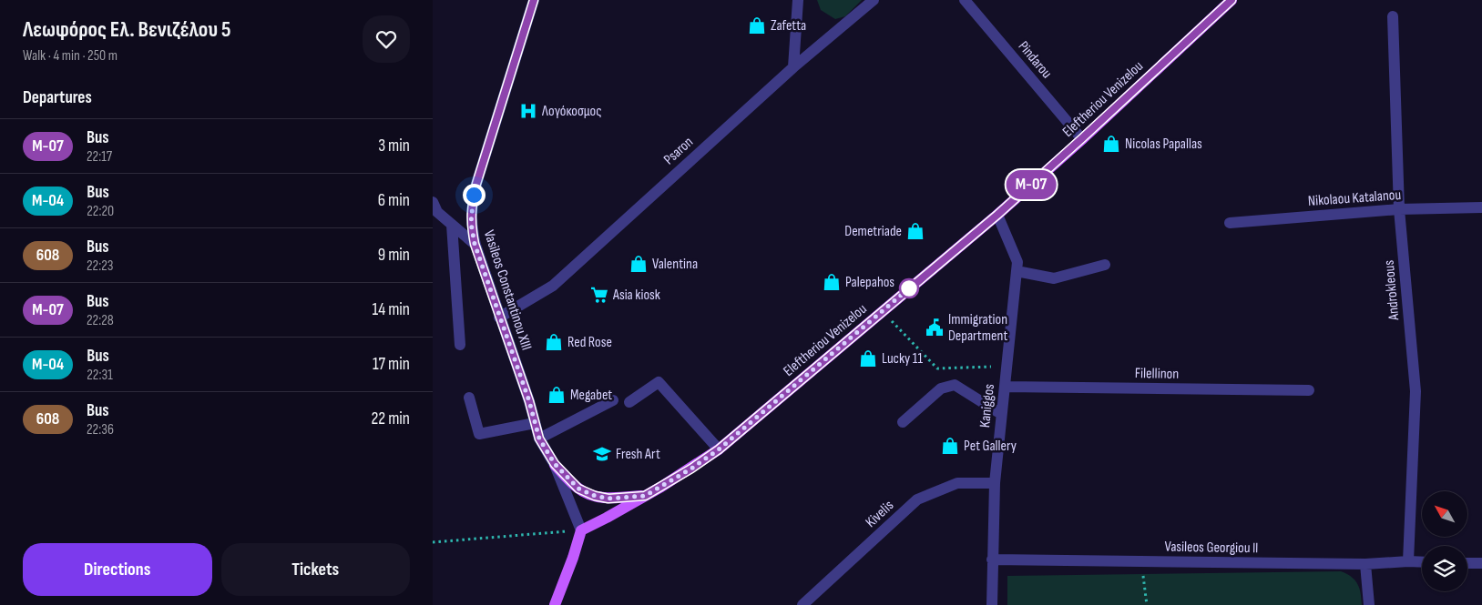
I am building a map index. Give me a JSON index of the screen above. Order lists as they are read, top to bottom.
{
  "streets": {
    "main road": ["Eleftheriou Venizelou"],
    "street": [
      "Pindarou",
      "Psaron",
      "Nikolaou Katalanou",
      "Vasileos Constantinou XIII",
      "Androkleous",
      "Filellinon",
      "Kaniggos",
      "Kivelis",
      "Vasileos Georgiou II"
    ]
  },
  "crossings": [
    ["Pindarou", "Eleftheriou Venizelou"],
    ["Eleftheriou Venizelou", "Vasileos Constantinou XIII"],
    ["Eleftheriou Venizelou", "Kaniggos"],
    ["Psaron", "Vasileos Constantinou XIII"],
    ["Nikolaou Katalanou", "Androkleous"],
    ["Androkleous", "Vasileos Georgiou II"],
    ["Filellinon", "Kaniggos"],
    ["Kaniggos", "Kivelis"],
    ["Kaniggos", "Vasileos Georgiou II"]
  ],
  "places": {
    "shop": [
      "Zafetta",
      "Nicolas Papallas",
      "Demetriade",
      "Valentina",
      "Palepahos",
      "Red Rose",
      "Lucky 11",
      "Megabet",
      "Pet Gallery"
    ],
    "hospital": ["Λογόκοσμος"],
    "supermarket": ["Asia kiosk"],
    "public building": ["Immigration Department"],
    "school or university": ["Fresh Art"]
  },
  "lines": ["bus line M-07"],
  "north": "top left",
  "page": {
    "heading": [
      ["Λεωφόρος Ελ. Βενιζέλου 5", "Walk · 4 min · 250 m"],
      "Departures"
    ],
    "on_map": "M-07",
    "list": [
      {
        "mark": "M-07",
        "name": "Bus",
        "note": "22:17",
        "value": "3 min"
      },
      {
        "mark": "M-04",
        "name": "Bus",
        "note": "22:20",
        "value": "6 min"
      },
      {
        "mark": "608",
        "name": "Bus",
        "note": "22:23",
        "value": "9 min"
      },
      {
        "mark": "M-07",
        "name": "Bus",
        "note": "22:28",
        "value": "14 min"
      },
      {
        "mark": "M-04",
        "name": "Bus",
        "note": "22:31",
        "value": "17 min"
      },
      {
        "mark": "608",
        "name": "Bus",
        "note": "22:36",
        "value": "22 min"
      }
    ],
    "buttons": ["Directions", "Tickets"]
  }
}
